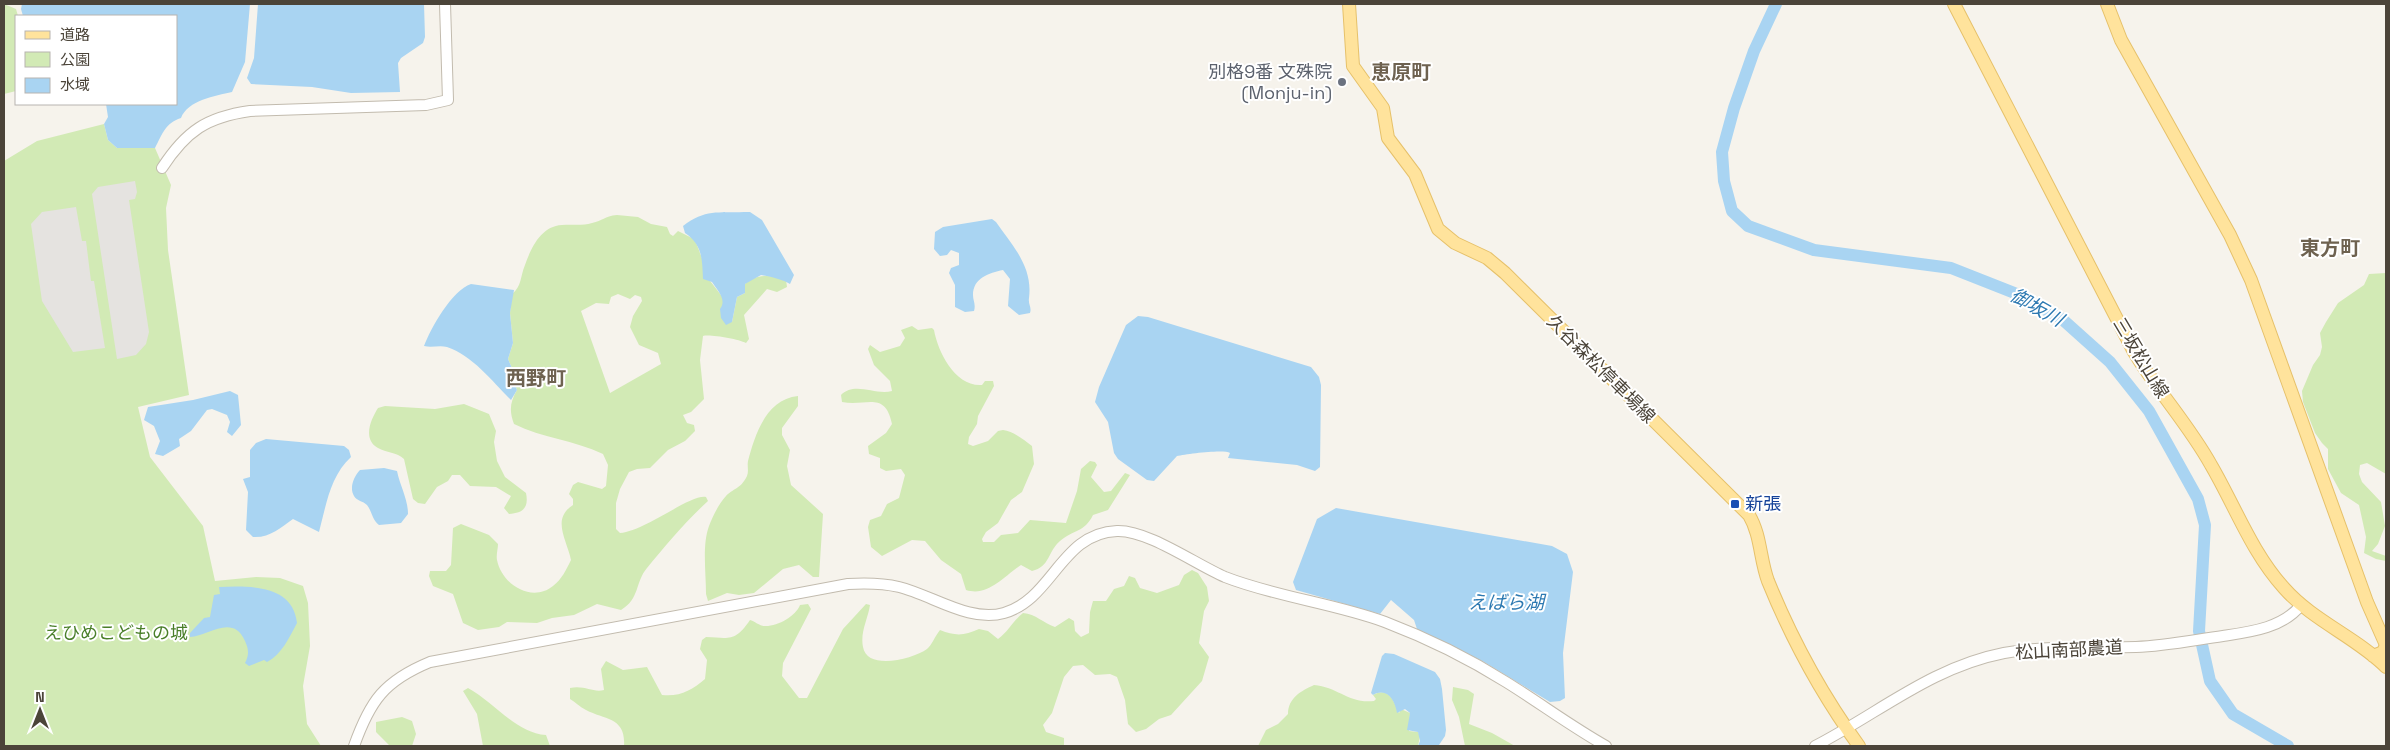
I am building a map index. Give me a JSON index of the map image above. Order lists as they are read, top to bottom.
{
  "streets": {
    "main road": ["三坂松山線", "久谷森松停車場線"],
    "street": ["松山南部農道"]
  },
  "crossings": [
    ["三坂松山線", "松山南部農道"],
    ["久谷森松停車場線", "松山南部農道"]
  ],
  "districts": ["恵原町", "東方町", "西野町"],
  "water": ["御坂川", "えばら湖"],
  "parks": ["えひめこどもの城"],
  "places": {
    "other": ["別格9番 文殊院 (Monju-in)"],
    "transit": ["新張"]
  },
  "legend": ["道路", "公園", "水域"],
  "north": "top"
}
